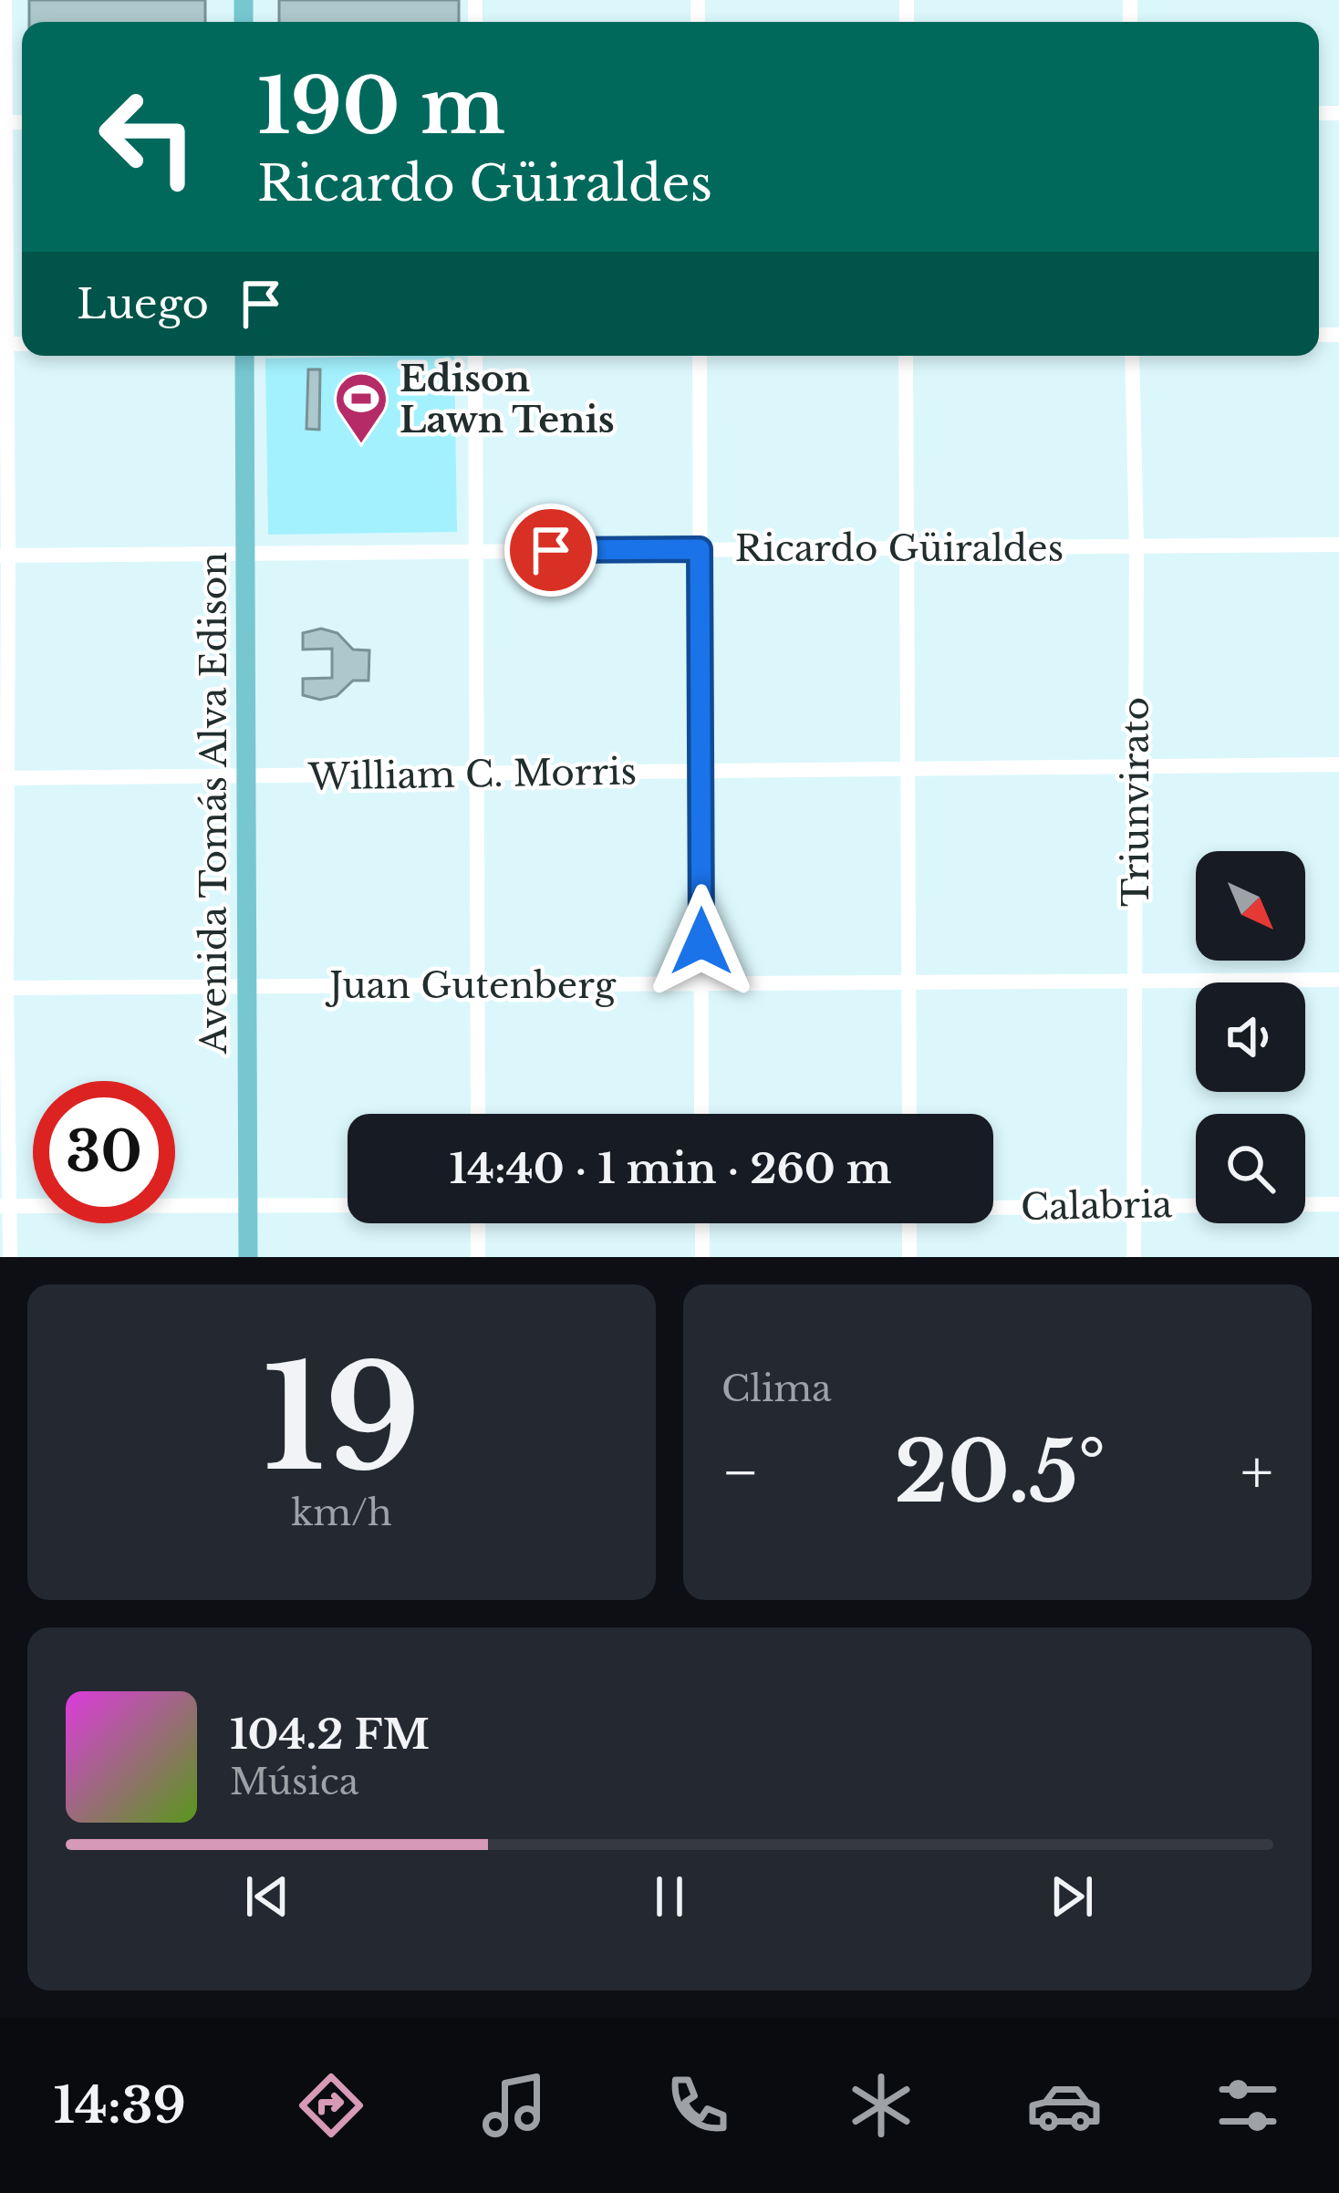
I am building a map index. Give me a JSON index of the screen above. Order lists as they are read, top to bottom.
{
  "streets": {
    "main road": ["Avenida Tomás Alva Edison"],
    "street": [
      "Ricardo Güiraldes",
      "William C. Morris",
      "Triunvirato",
      "Juan Gutenberg",
      "Calabria"
    ]
  },
  "crossings": [
    ["Ricardo Güiraldes", "Triunvirato"],
    ["Ricardo Güiraldes", "Avenida Tomás Alva Edison"],
    ["William C. Morris", "Triunvirato"],
    ["William C. Morris", "Avenida Tomás Alva Edison"],
    ["Triunvirato", "Juan Gutenberg"],
    ["Triunvirato", "Calabria"],
    ["Avenida Tomás Alva Edison", "Juan Gutenberg"],
    ["Avenida Tomás Alva Edison", "Calabria"]
  ],
  "places": {
    "sports": ["Edison Lawn Tenis"]
  },
  "north": "bottom right",
  "page": {
    "turn": ["190 m", "Ricardo Güiraldes"],
    "then": "Luego",
    "limit": "30",
    "trip": "14:40 · 1 min · 260 m",
    "tile": [
      ["19", "km/h"],
      "Clima"
    ],
    "heat": ["−", "20.5°", "+"],
    "song": ["104.2 FM", "Música"],
    "tabs": "14:39"
  }
}
